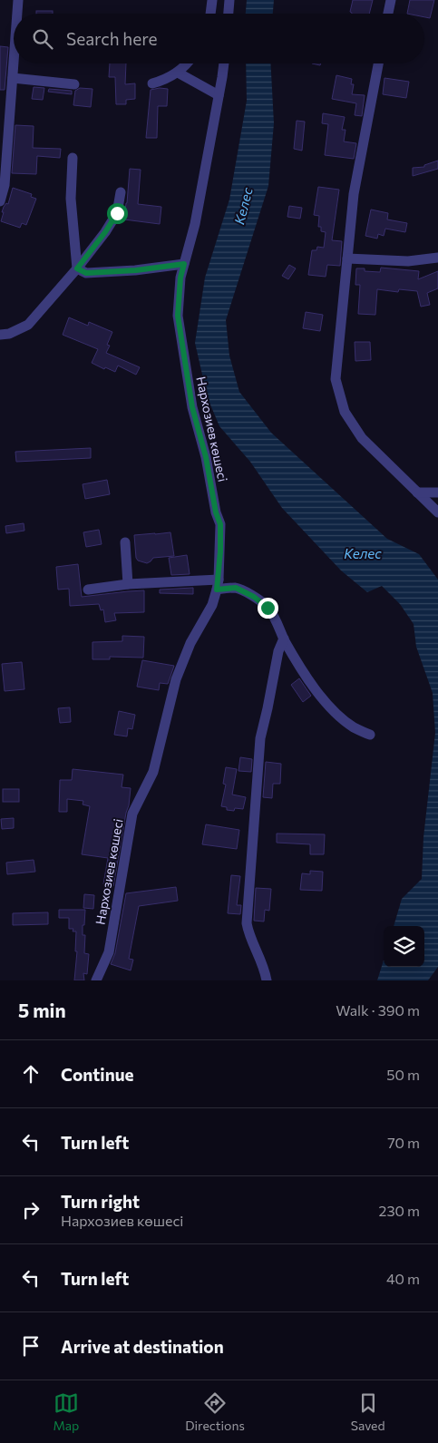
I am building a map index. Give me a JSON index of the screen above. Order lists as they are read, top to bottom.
{
  "streets": {
    "street": ["Нархозиев көшесі"]
  },
  "water": ["Келес"],
  "page": {
    "search": "Search here",
    "heading": ["5 min", "Walk · 390 m"],
    "list": [
      ["Continue", "50 m"],
      ["Turn left", "70 m"],
      ["Turn right", "Нархозиев көшесі", "230 m"],
      ["Turn left", "40 m"],
      "Arrive at destination"
    ],
    "nav": ["Map", "Directions", "Saved"]
  }
}
